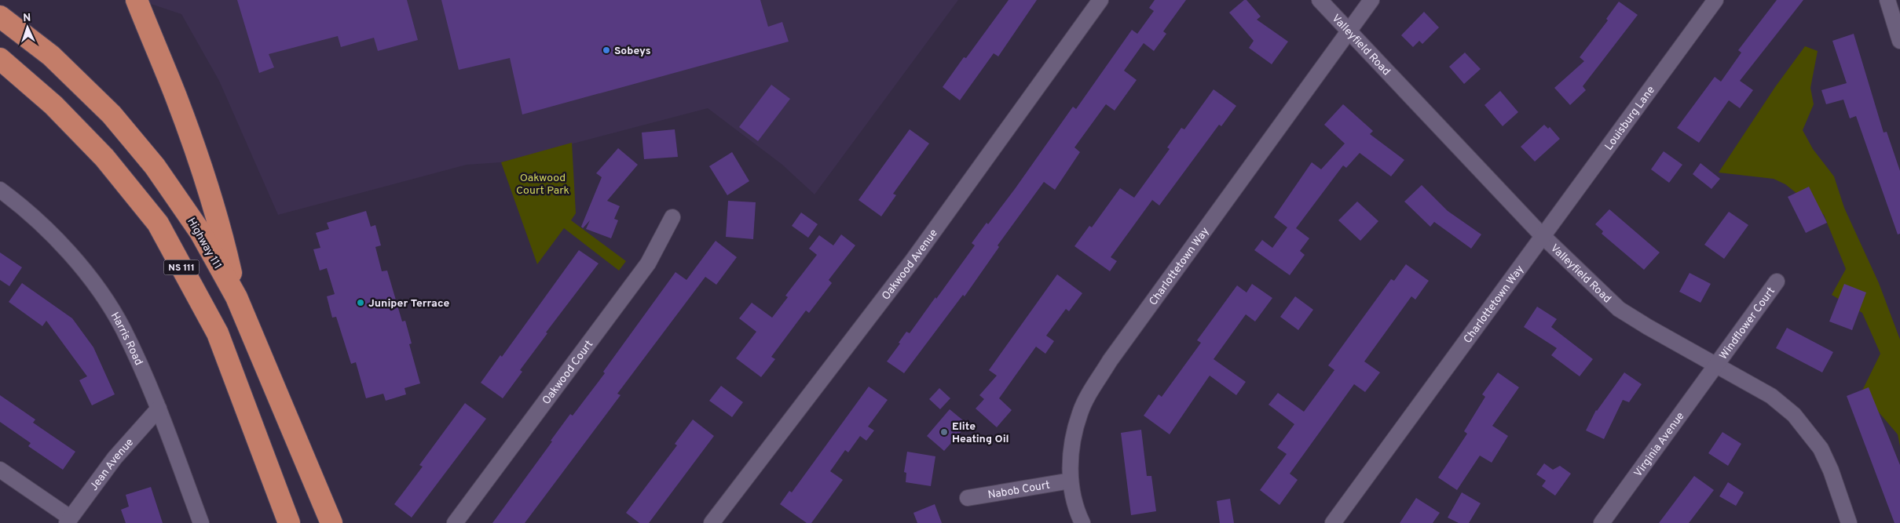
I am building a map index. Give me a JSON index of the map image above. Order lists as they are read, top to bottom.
{
  "streets": {
    "highway": ["Highway 111", "NS 111"],
    "street": [
      "Valleyfield Road",
      "Louisburg Lane",
      "Oakwood Avenue",
      "Charlottetown Way",
      "Windflower Court",
      "Harris Road",
      "Oakwood Court",
      "Virginia Avenue",
      "Jean Avenue",
      "Nabob Court"
    ]
  },
  "crossings": [
    ["Valleyfield Road", "Louisburg Lane"],
    ["Valleyfield Road", "Charlottetown Way"],
    ["Valleyfield Road", "Windflower Court"],
    ["Valleyfield Road", "Virginia Avenue"],
    ["Louisburg Lane", "Charlottetown Way"],
    ["Charlottetown Way", "Nabob Court"],
    ["Windflower Court", "Virginia Avenue"],
    ["Harris Road", "Jean Avenue"]
  ],
  "parks": ["Oakwood Court Park"],
  "places": ["Sobeys", "Juniper Terrace", "Elite Heating Oil"],
  "north": "top"
}
